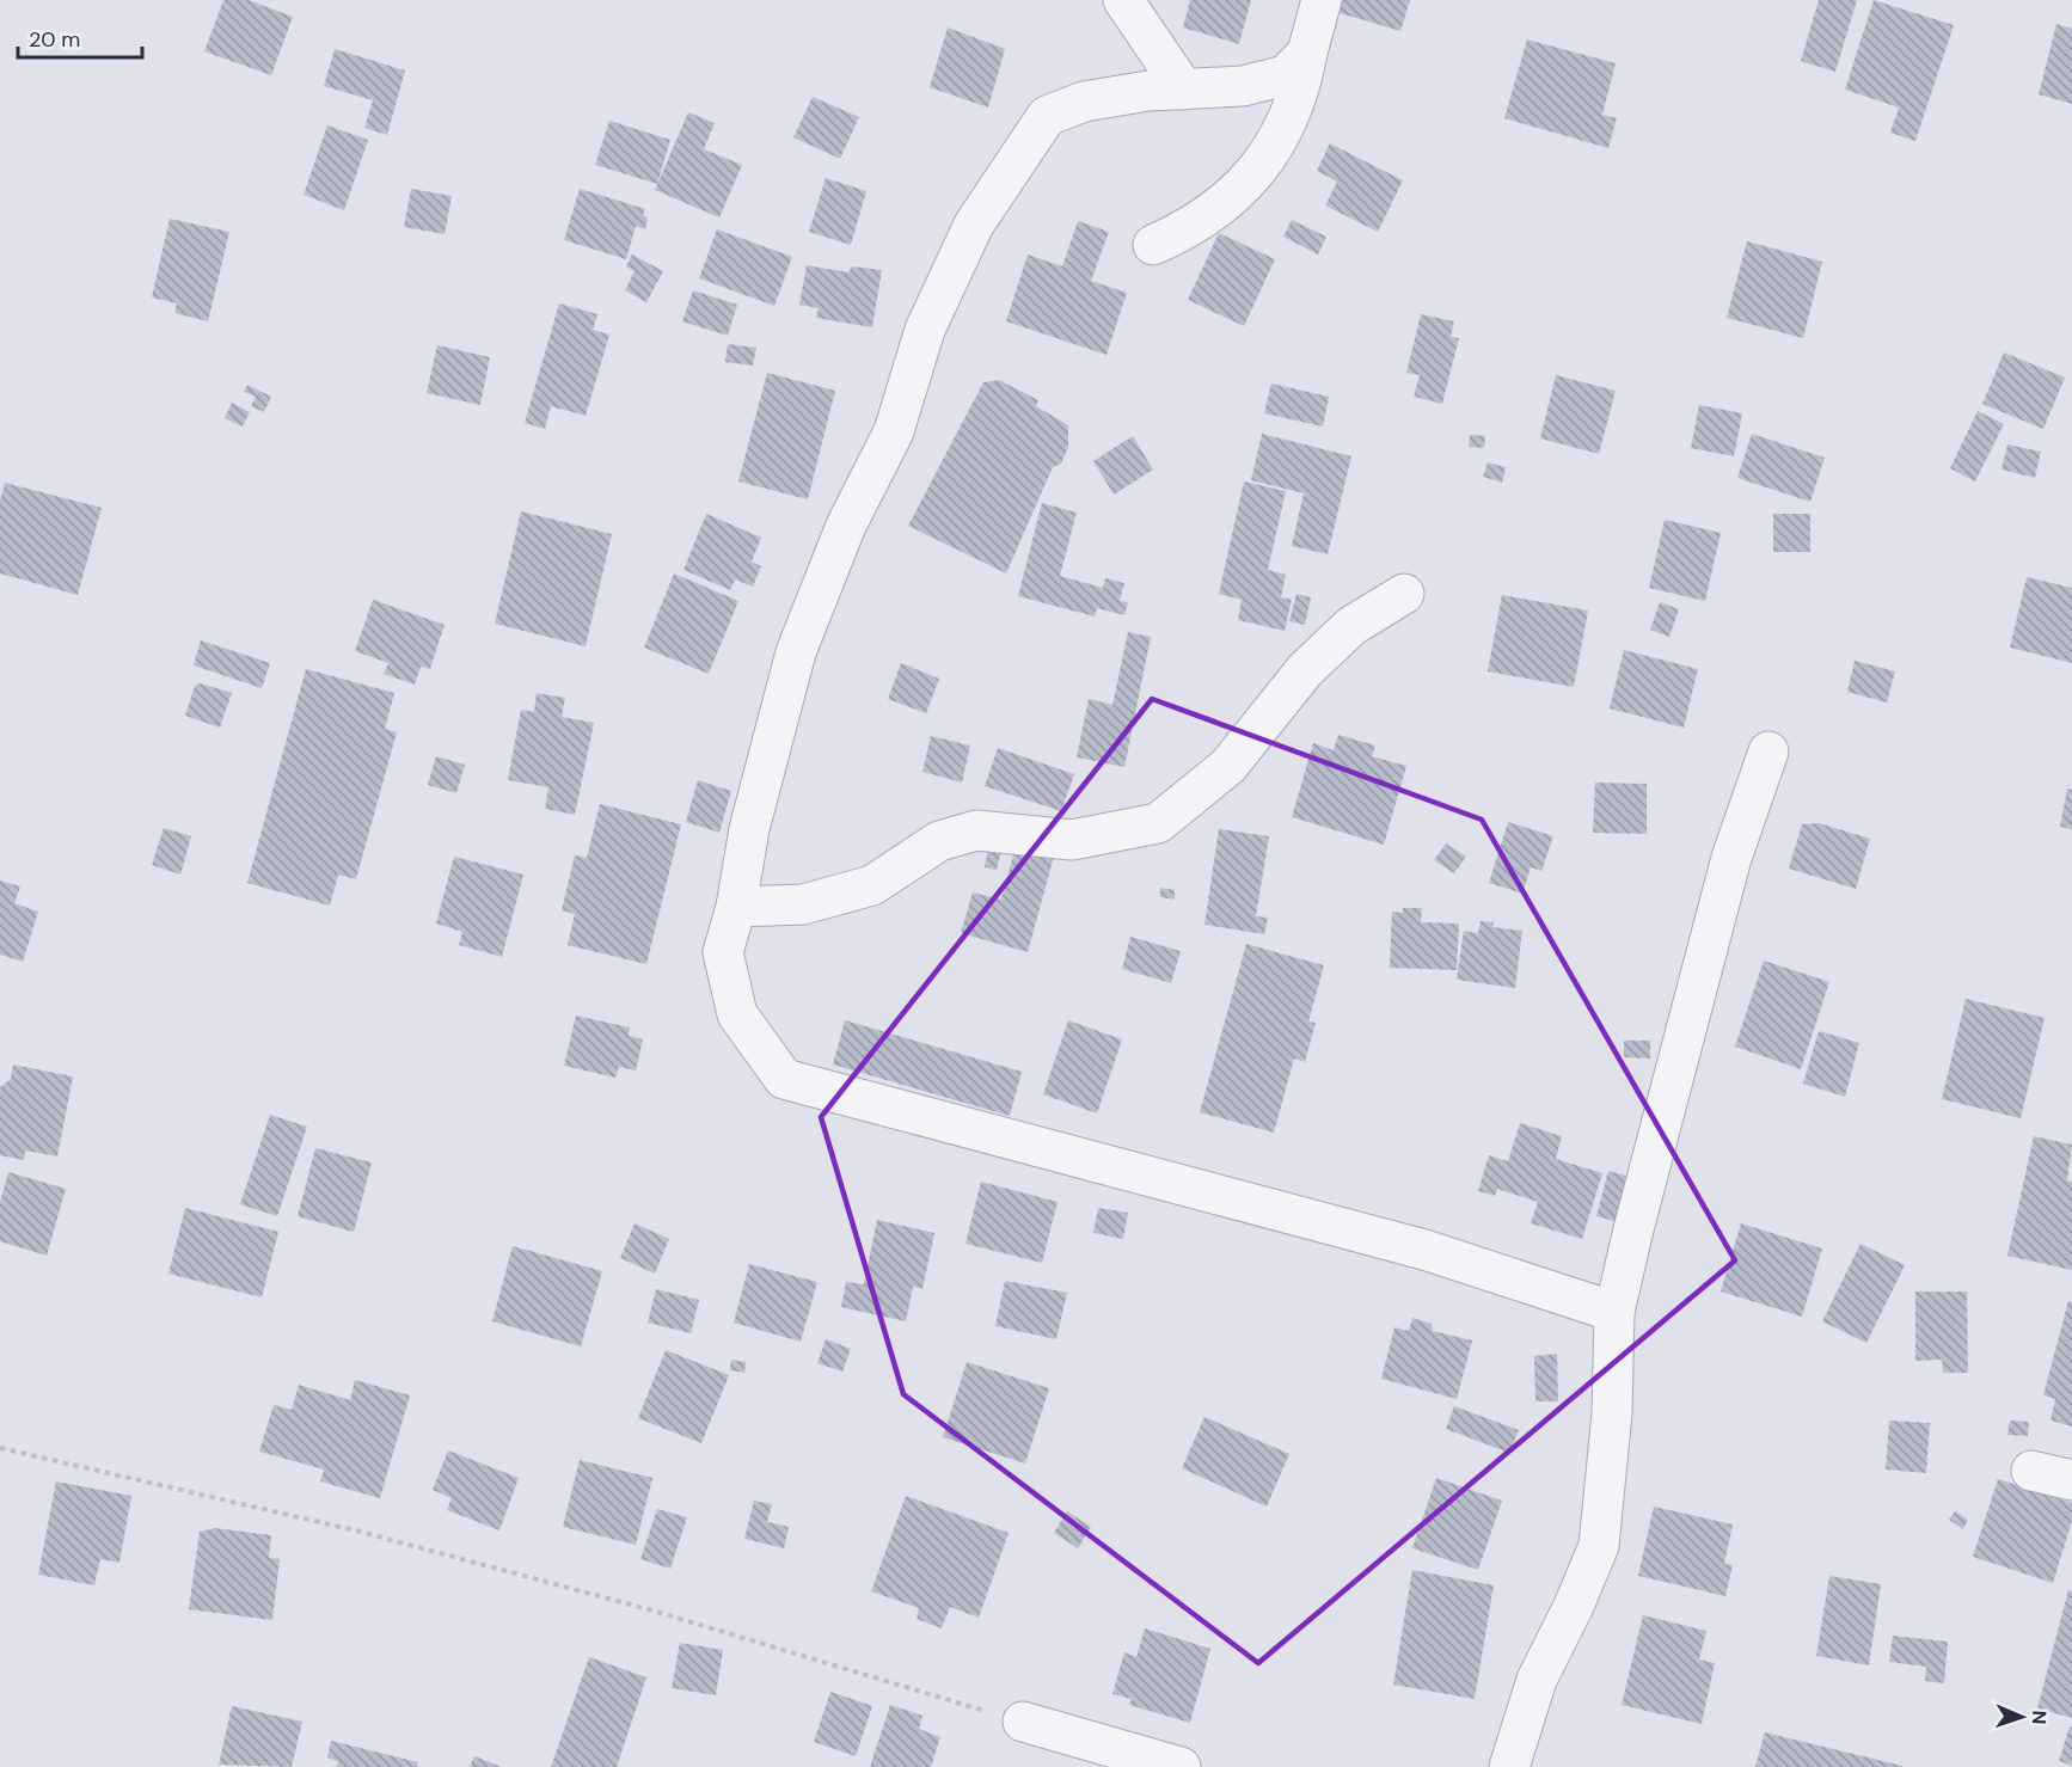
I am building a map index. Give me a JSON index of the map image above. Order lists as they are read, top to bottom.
{
  "scale_bar": "20 m",
  "north": "right"
}
